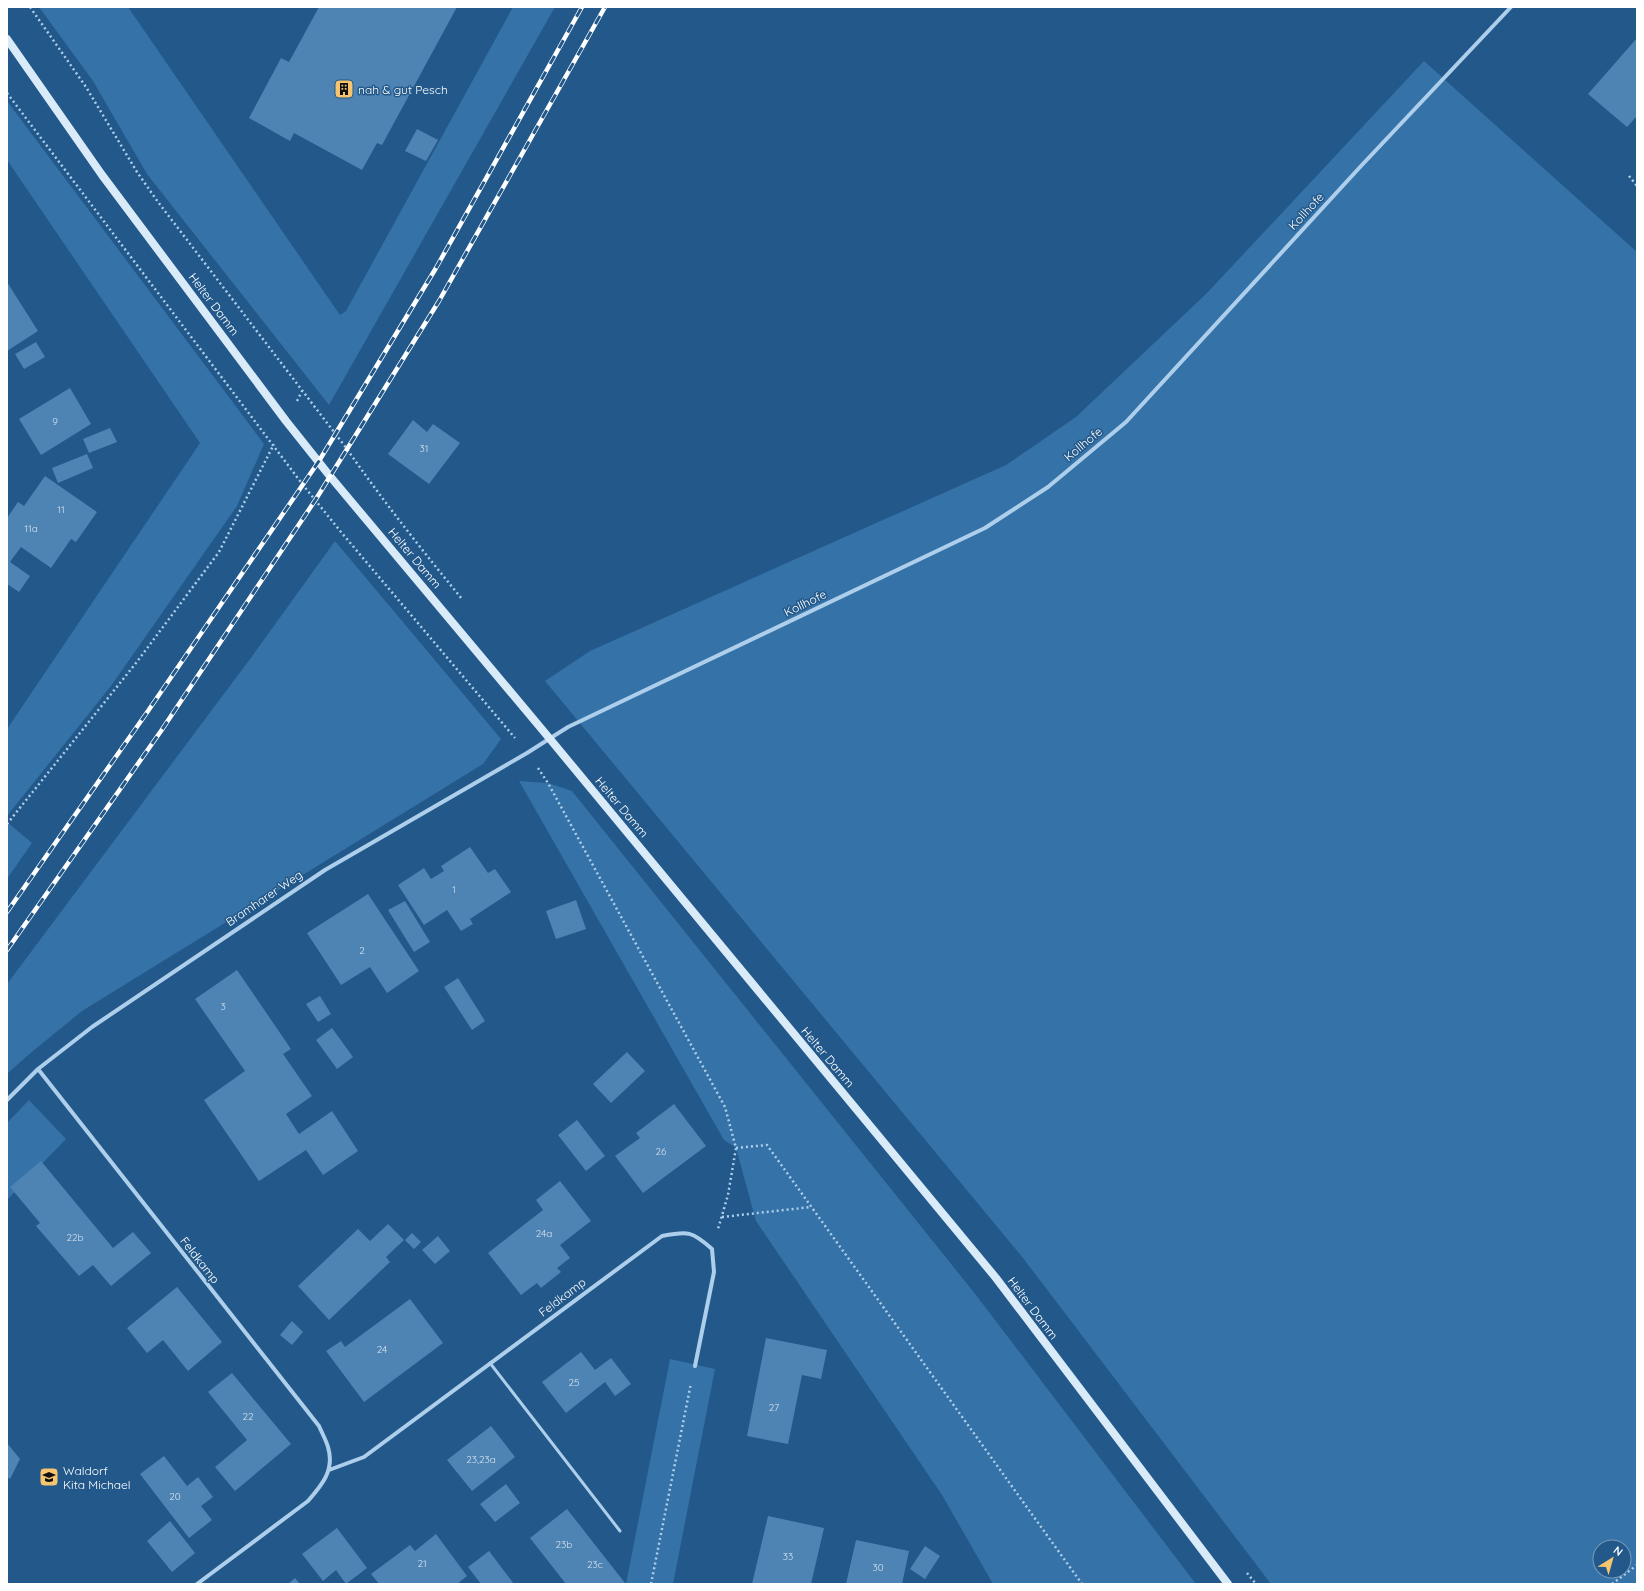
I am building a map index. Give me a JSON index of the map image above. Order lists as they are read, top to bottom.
{
  "streets": {
    "street": [
      "Kollhofe",
      "Helter Damm",
      "Bramharer Weg",
      "Feldkamp"
    ]
  },
  "crossings": [
    ["Kollhofe", "Helter Damm"],
    ["Kollhofe", "Bramharer Weg"],
    ["Helter Damm", "Bramharer Weg"],
    ["Bramharer Weg", "Feldkamp"]
  ],
  "places": {
    "building": ["nah & gut Pesch"],
    "school or university": ["Waldorf Kita Michael"]
  },
  "house_numbers": [
    "9",
    "31",
    "11",
    "11a",
    "1",
    "2",
    "3",
    "26",
    "24a",
    "22b",
    "24",
    "25",
    "27",
    "22",
    "23,23a",
    "20",
    "23b",
    "33",
    "21",
    "23c",
    "30"
  ],
  "north": "top right"
}
